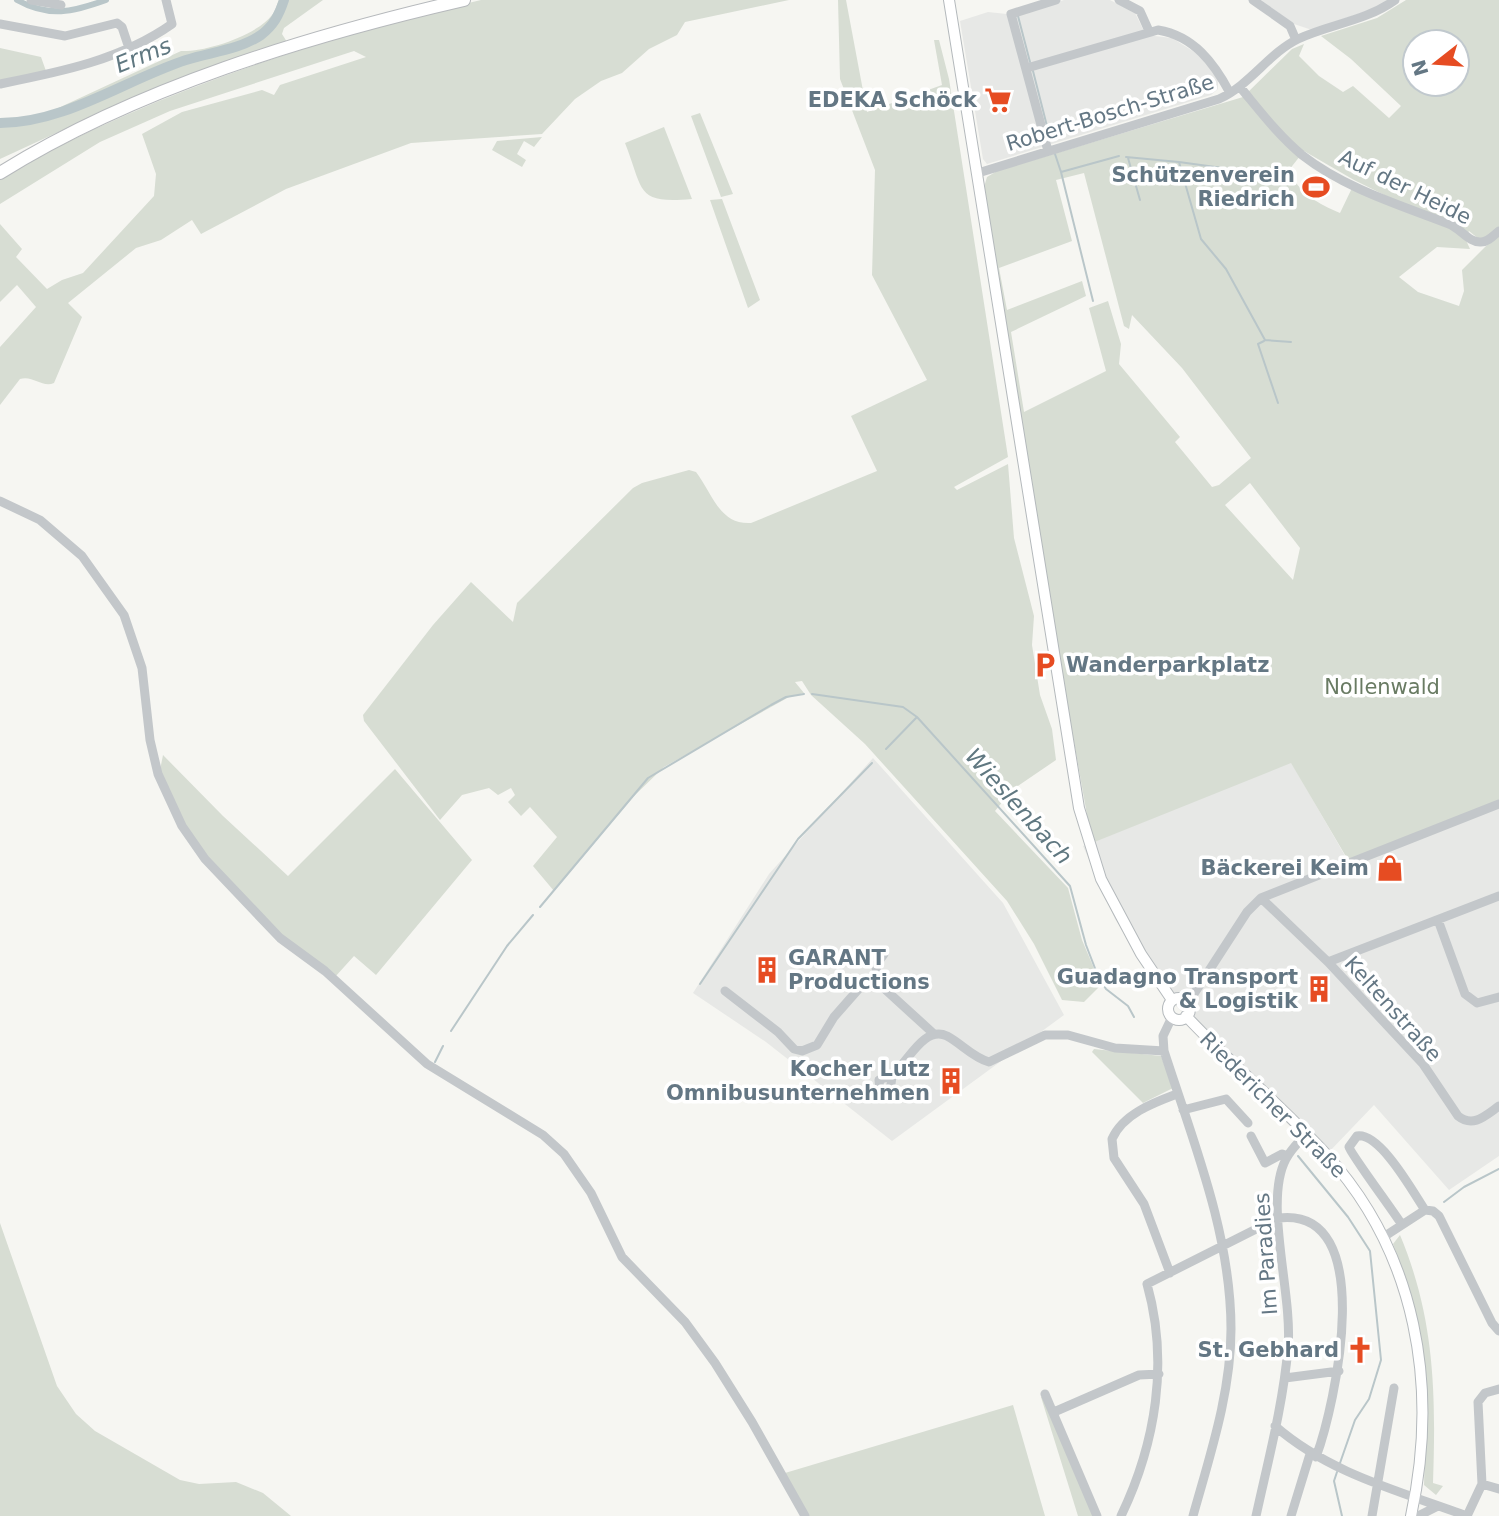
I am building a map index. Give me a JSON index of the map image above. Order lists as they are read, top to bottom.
{
  "streets": {
    "main road": ["Riedericher Straße"],
    "street": [
      "Robert-Bosch-Straße",
      "Auf der Heide",
      "Keltenstraße",
      "Im Paradies"
    ]
  },
  "crossings": [
    ["Robert-Bosch-Straße", "Auf der Heide"],
    ["Riedericher Straße", "Im Paradies"]
  ],
  "water": ["Erms", "Wieslenbach"],
  "parks": ["Nollenwald"],
  "places": {
    "supermarket": ["EDEKA Schöck"],
    "sports": ["Schützenverein Riedrich"],
    "parking": ["Wanderparkplatz"],
    "shop": ["Bäckerei Keim"],
    "building": ["GARANT Productions", "Guadagno Transport & Logistik", "Kocher Lutz Omnibusunternehmen"],
    "church": ["St. Gebhard"]
  },
  "north": "left"
}
